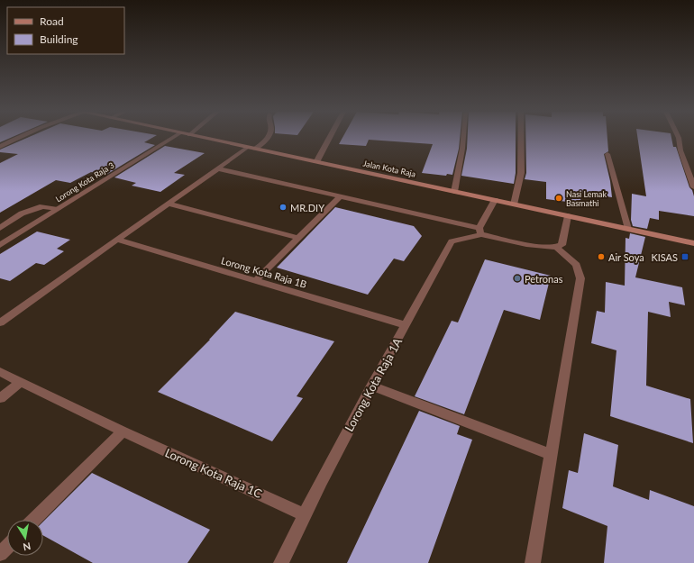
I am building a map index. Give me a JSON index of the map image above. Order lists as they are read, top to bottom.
{
  "streets": {
    "main road": ["Jalan Kota Raja"],
    "street": [
      "Lorong Kota Raja 3",
      "Lorong Kota Raja 1B",
      "Lorong Kota Raja 1A",
      "Lorong Kota Raja 1C"
    ]
  },
  "crossings": [
    ["Lorong Kota Raja 1B", "Lorong Kota Raja 1A"],
    ["Lorong Kota Raja 1A", "Lorong Kota Raja 1C"]
  ],
  "places": {
    "other": [
      "Nasi Lemak Basmathi",
      "MR.DIY",
      "Air Soya",
      "Petronas"
    ],
    "transit": ["KISAS"]
  },
  "legend": ["Road", "Building"],
  "north": "bottom"
}
